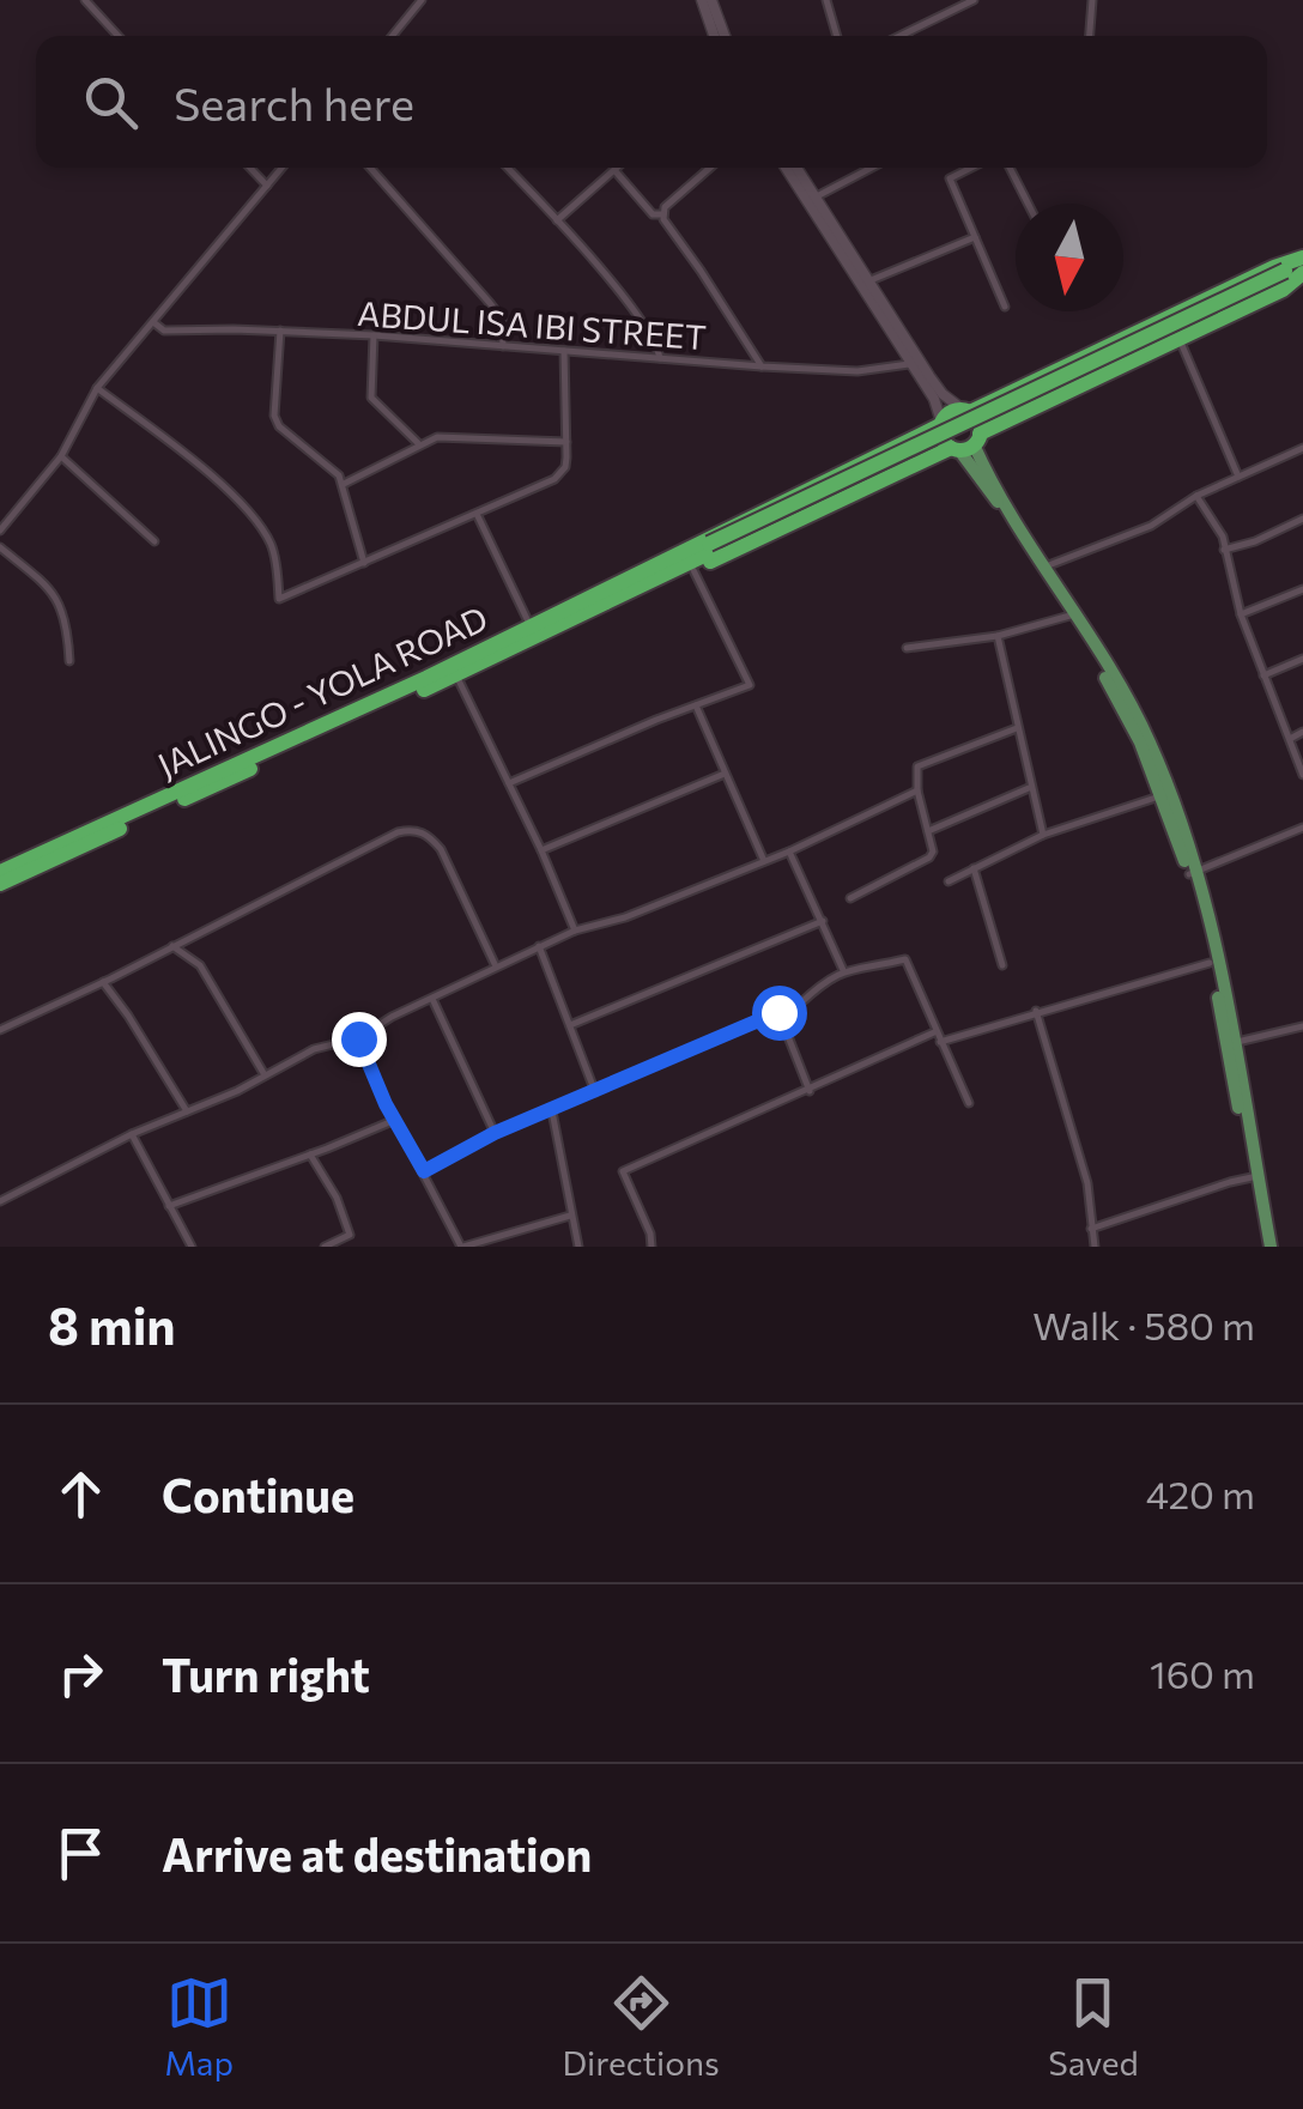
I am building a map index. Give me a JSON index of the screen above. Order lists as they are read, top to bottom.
{
  "streets": {
    "highway": ["JALINGO - YOLA ROAD"],
    "street": ["ABDUL ISA IBI STREET"]
  },
  "north": "bottom",
  "page": {
    "search": "Search here",
    "heading": ["8 min", "Walk · 580 m"],
    "list": [
      ["Continue", "420 m"],
      ["Turn right", "160 m"],
      "Arrive at destination"
    ],
    "nav": ["Map", "Directions", "Saved"]
  }
}
